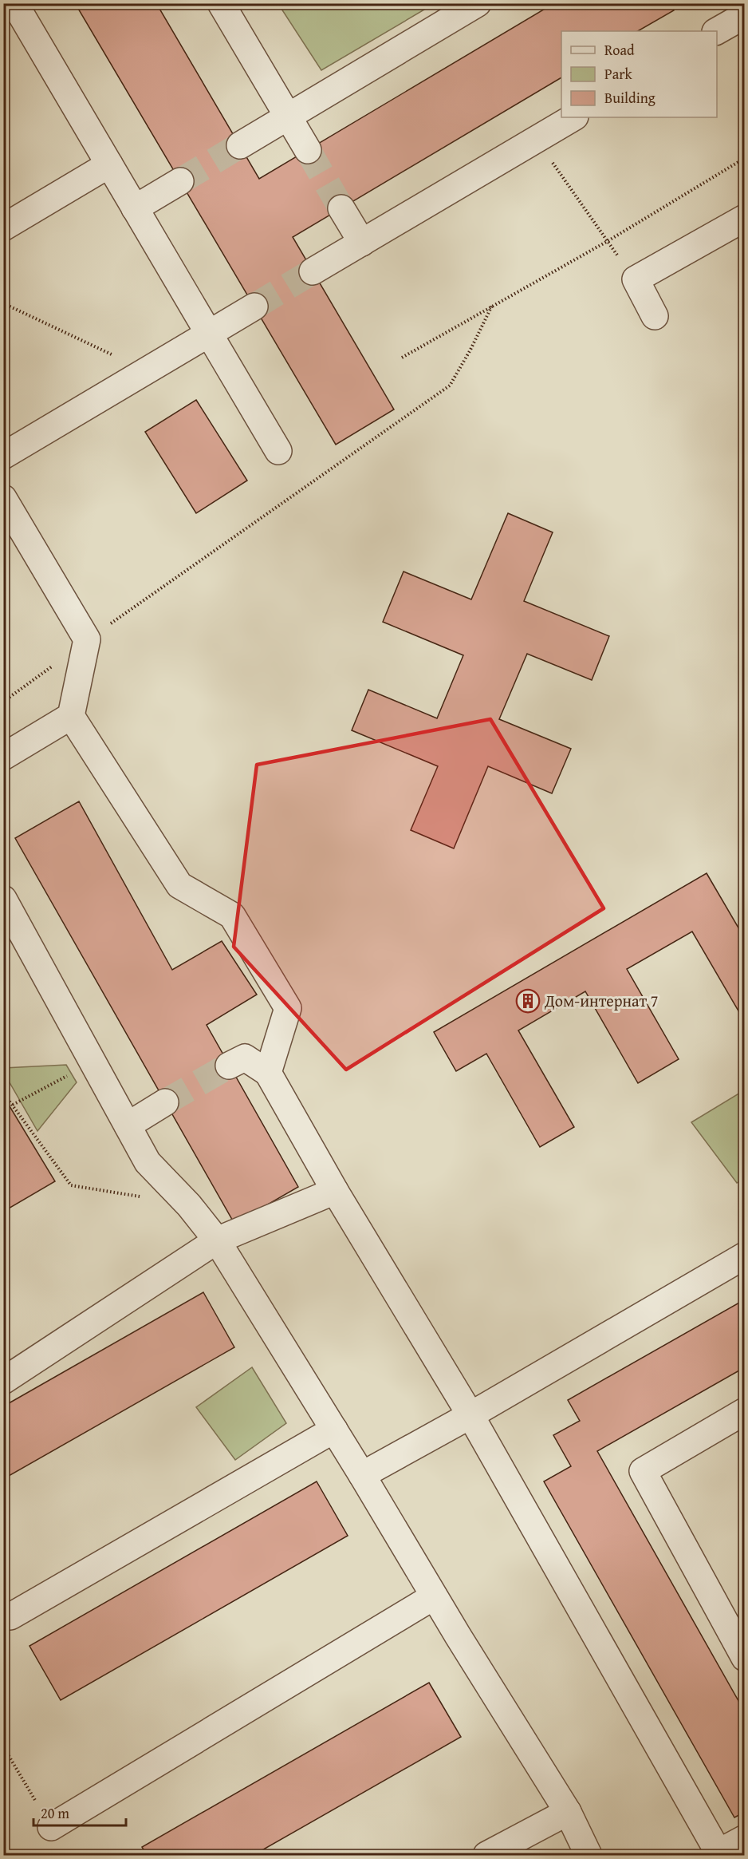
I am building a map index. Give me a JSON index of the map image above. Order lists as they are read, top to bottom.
{
  "places": {
    "building": ["Дом-интернат 7"]
  },
  "legend": ["Road", "Park", "Building"],
  "scale_bar": "20 m"
}
